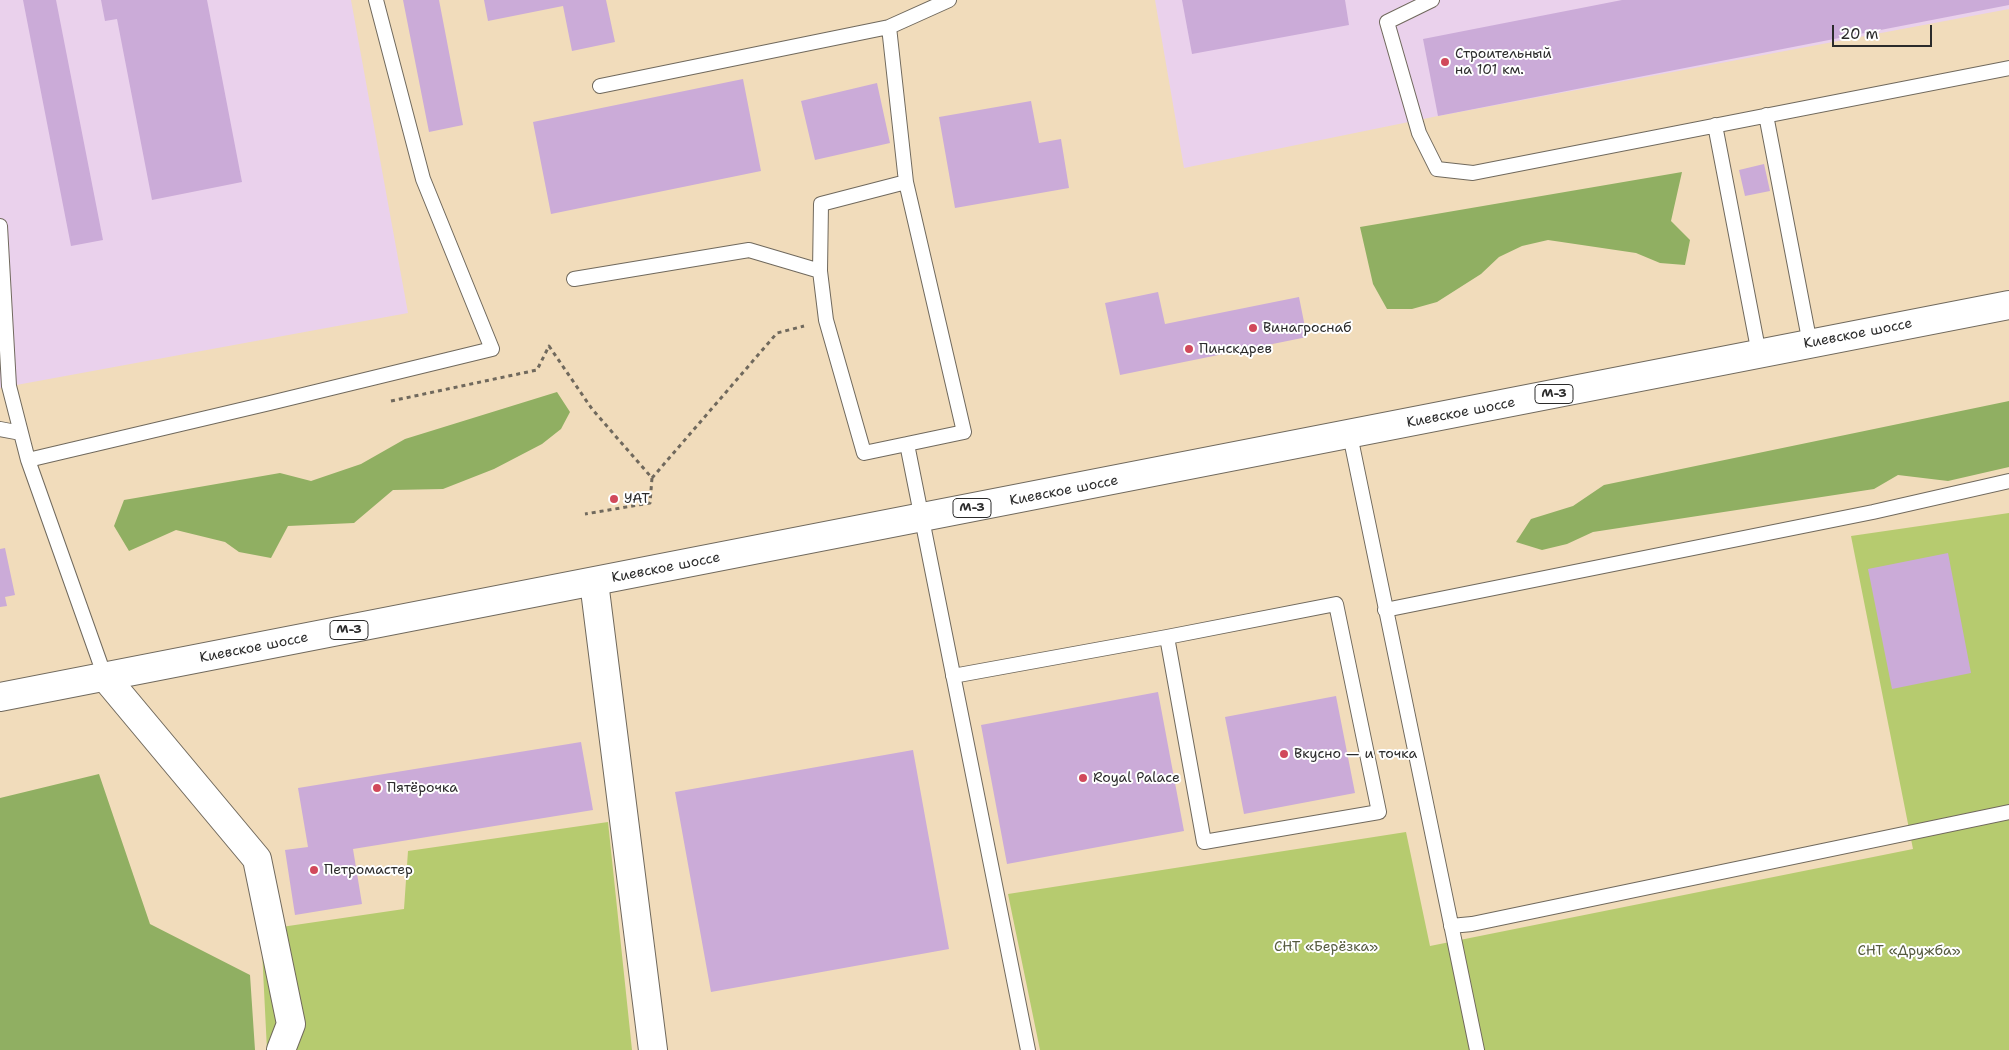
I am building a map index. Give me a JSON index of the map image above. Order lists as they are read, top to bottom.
{
  "streets": {
    "main road": ["Киевское шоссе", "М-3"]
  },
  "parks": ["СНТ «Берёзка»", "СНТ «Дружба»"],
  "places": [
    "Строительный на 101 км.",
    "Винагроснаб",
    "Пинскдрев",
    "УАТ",
    "Вкусно — и точка",
    "Royal Palace",
    "Пятёрочка",
    "Петромастер"
  ],
  "scale_bar": "20 m"
}
